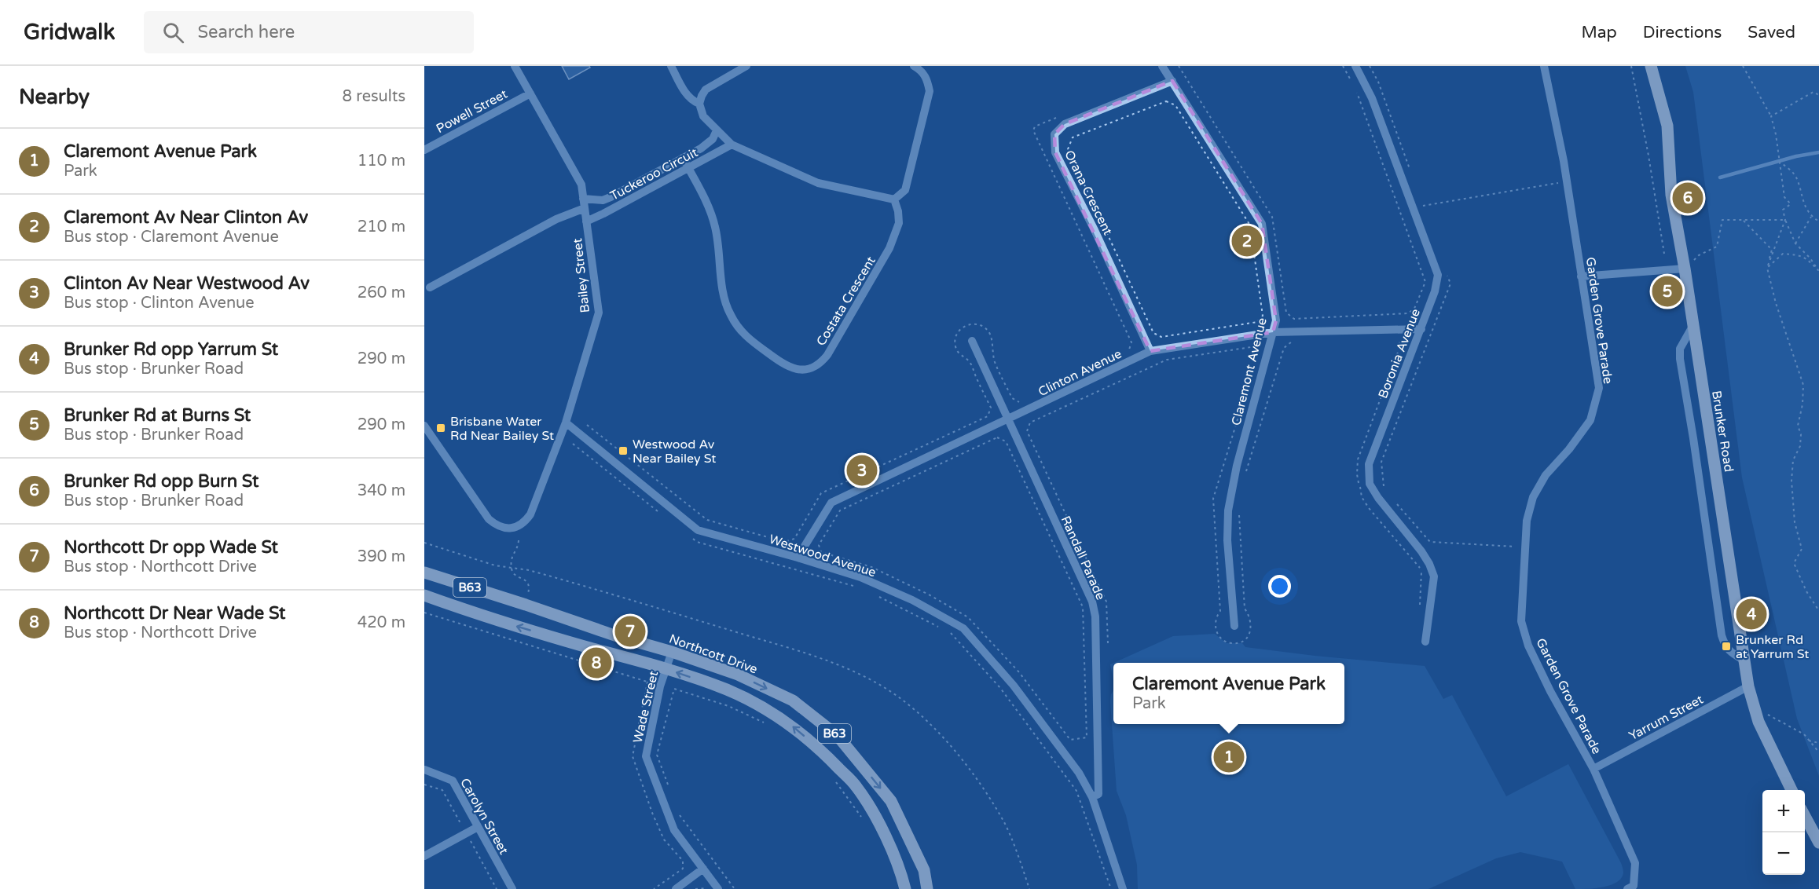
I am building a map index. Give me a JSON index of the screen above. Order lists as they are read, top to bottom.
{
  "streets": {
    "main road": ["Brunker Road", "B63", "Northcott Drive"],
    "street": [
      "Powell Street",
      "Tuckeroo Circuit",
      "Orana Crescent",
      "Bailey Street",
      "Costata Crescent",
      "Garden Grove Parade",
      "Boronia Avenue",
      "Claremont Avenue",
      "Clinton Avenue",
      "Westwood Avenue",
      "Randall Parade",
      "Wade Street",
      "Yarrum Street",
      "Carolyn Street"
    ]
  },
  "crossings": [
    ["Powell Street", "Bailey Street"],
    ["Tuckeroo Circuit", "Bailey Street"],
    ["Tuckeroo Circuit", "Costata Crescent"],
    ["Orana Crescent", "Claremont Avenue"],
    ["Orana Crescent", "Clinton Avenue"],
    ["Bailey Street", "Westwood Avenue"],
    ["Garden Grove Parade", "Yarrum Street"],
    ["Boronia Avenue", "Clinton Avenue"],
    ["Claremont Avenue", "Clinton Avenue"],
    ["Clinton Avenue", "Westwood Avenue"],
    ["Clinton Avenue", "Randall Parade"],
    ["Brunker Road", "Yarrum Street"],
    ["Westwood Avenue", "Randall Parade"],
    ["B63", "Wade Street"],
    ["Northcott Drive", "Wade Street"]
  ],
  "places": {
    "transit": ["Brisbane Water Rd Near Bailey St", "Westwood Av Near Bailey St", "Brunker Rd at Yarrum St"]
  },
  "page": {
    "header": "Gridwalk",
    "search": "Search here",
    "nav": ["Map", "Directions", "Saved"],
    "heading": ["Nearby", "8 results"],
    "list": [
      {
        "mark": "1",
        "name": "Claremont Avenue Park",
        "note": "Park",
        "value": "110 m"
      },
      {
        "mark": "2",
        "name": "Claremont Av Near Clinton Av",
        "note": "Bus stop · Claremont Avenue",
        "value": "210 m"
      },
      {
        "mark": "3",
        "name": "Clinton Av Near Westwood Av",
        "note": "Bus stop · Clinton Avenue",
        "value": "260 m"
      },
      {
        "mark": "4",
        "name": "Brunker Rd opp Yarrum St",
        "note": "Bus stop · Brunker Road",
        "value": "290 m"
      },
      {
        "mark": "5",
        "name": "Brunker Rd at Burns St",
        "note": "Bus stop · Brunker Road",
        "value": "290 m"
      },
      {
        "mark": "6",
        "name": "Brunker Rd opp Burn St",
        "note": "Bus stop · Brunker Road",
        "value": "340 m"
      },
      {
        "mark": "7",
        "name": "Northcott Dr opp Wade St",
        "note": "Bus stop · Northcott Drive",
        "value": "390 m"
      },
      {
        "mark": "8",
        "name": "Northcott Dr Near Wade St",
        "note": "Bus stop · Northcott Drive",
        "value": "420 m"
      }
    ],
    "pins": [
      "6",
      "2",
      "5",
      "3",
      "4",
      "7",
      "8",
      "1"
    ],
    "popup": ["Claremont Avenue Park", "Park"],
    "map_buttons": ["+", "−"]
  }
}
